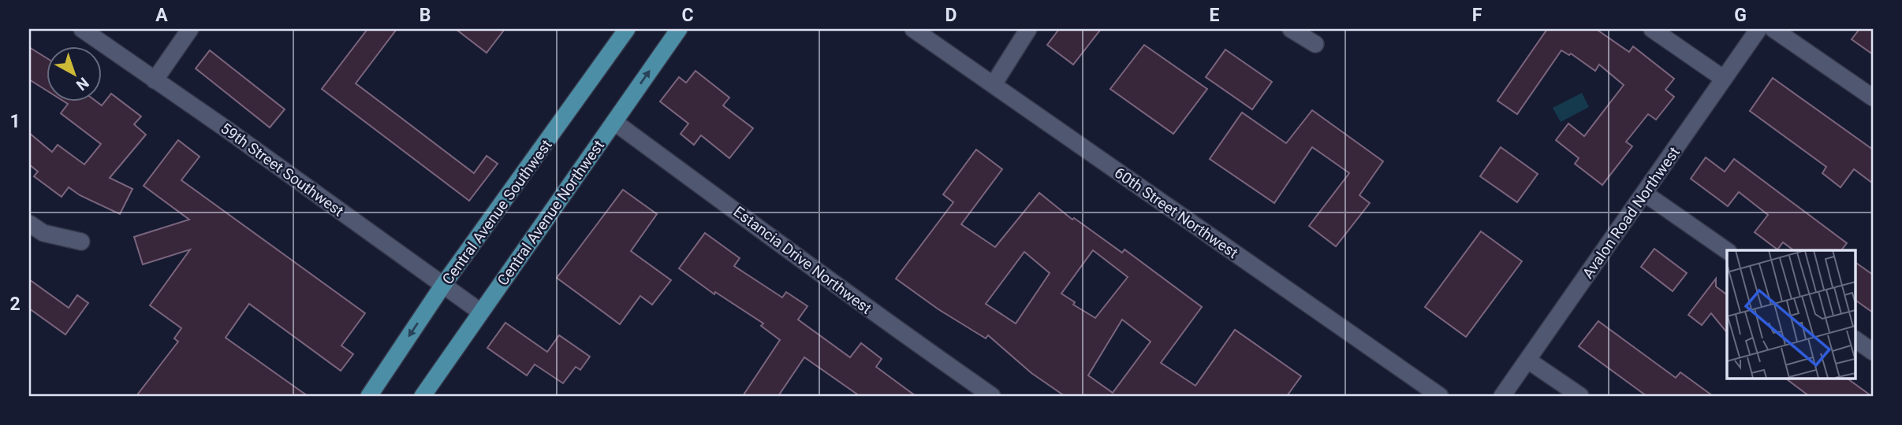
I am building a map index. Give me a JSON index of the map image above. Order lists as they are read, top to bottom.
{
  "streets": {
    "main road": ["Central Avenue Southwest", "Central Avenue Northwest"],
    "street": [
      "59th Street Southwest",
      "60th Street Northwest",
      "Avalon Road Northwest",
      "Estancia Drive Northwest"
    ]
  },
  "crossings": [
    ["59th Street Southwest", "Central Avenue Southwest"],
    ["59th Street Southwest", "Central Avenue Northwest"],
    ["Central Avenue Northwest", "Estancia Drive Northwest"]
  ],
  "north": "bottom right",
  "grid": {
    "columns": [
      "A",
      "B",
      "C",
      "D",
      "E",
      "F",
      "G"
    ],
    "rows": ["1", "2"]
  }
}
